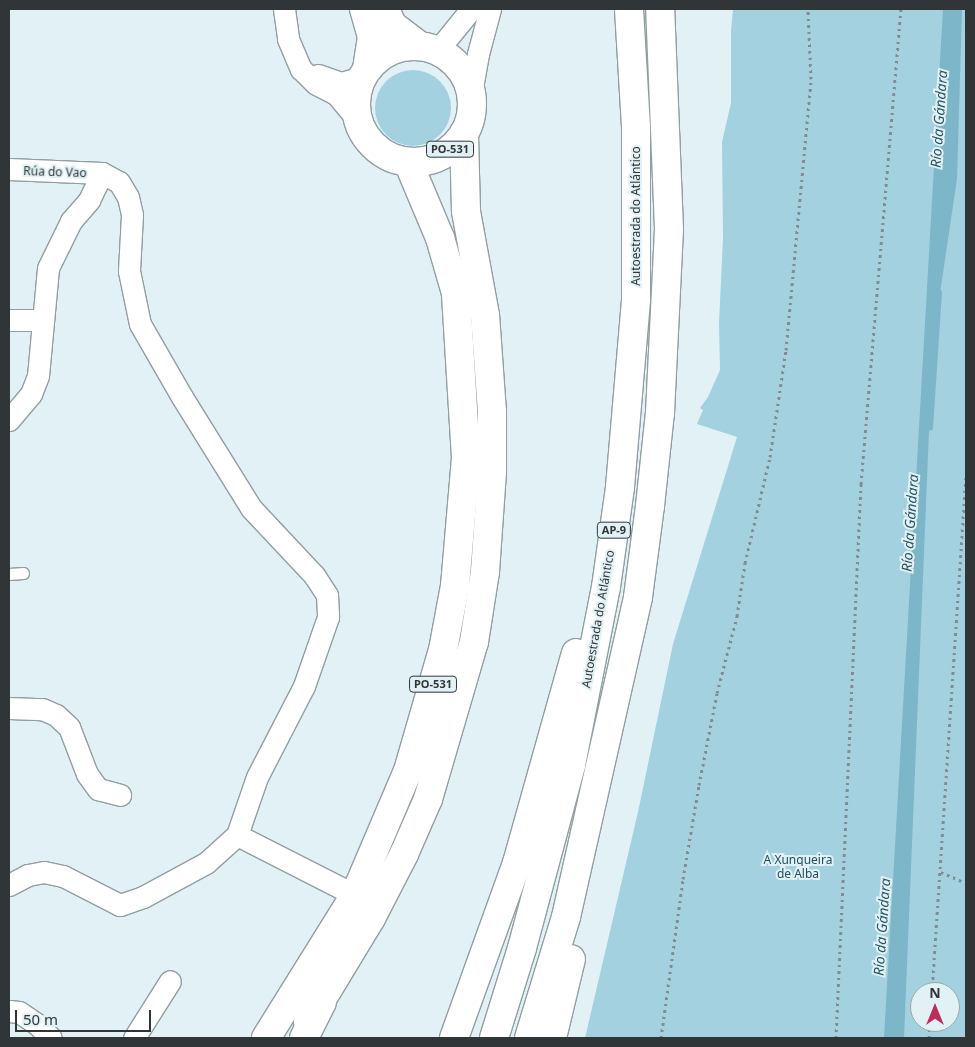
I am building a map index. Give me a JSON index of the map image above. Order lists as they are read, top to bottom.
{
  "streets": {
    "main road": ["PO-531", "Autoestrada do Atlántico", "AP-9"],
    "street": ["Rúa do Vao"]
  },
  "water": ["Río da Gándara"],
  "parks": ["A Xunqueira de Alba"],
  "scale_bar": "50 m",
  "north": "top"
}
